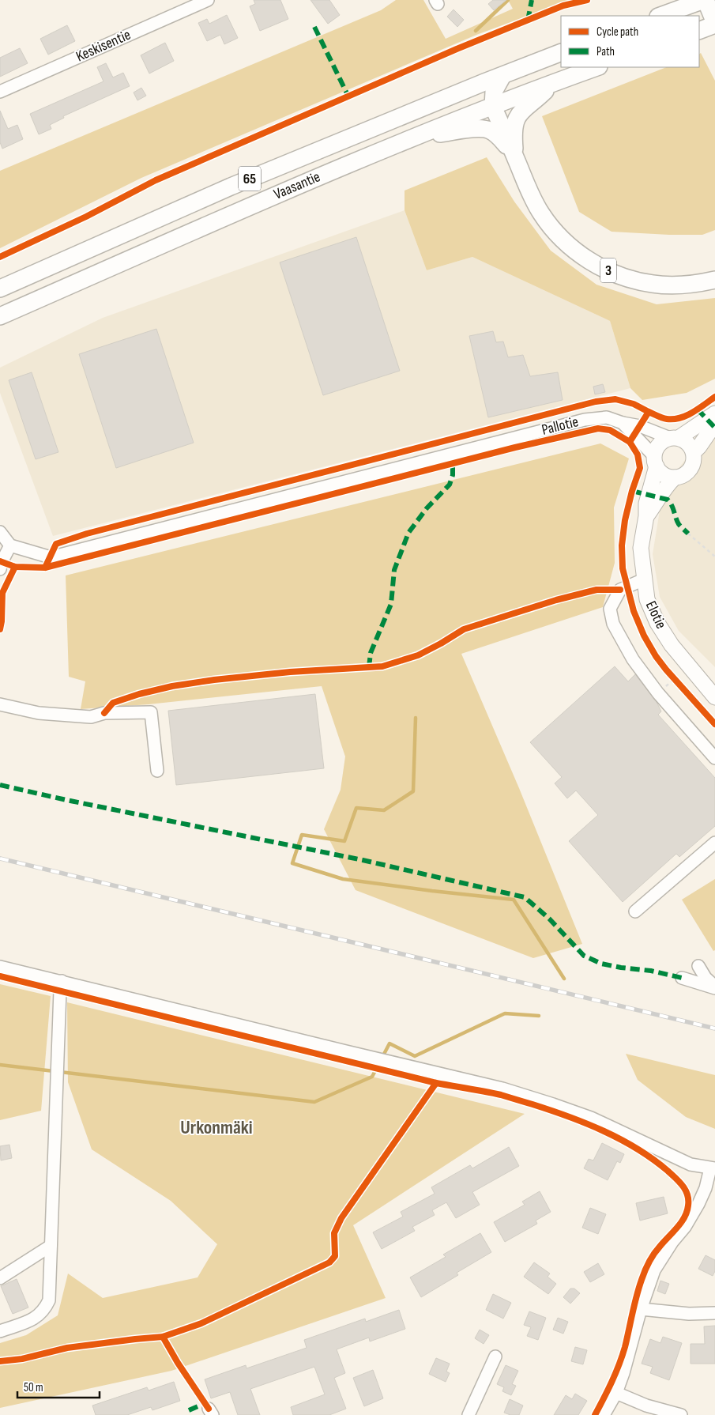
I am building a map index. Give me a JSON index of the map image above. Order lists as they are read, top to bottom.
{
  "streets": {
    "highway": ["65", "Vaasantie", "3"],
    "main road": ["Elotie"],
    "street": ["Keskisentie", "Pallotie"]
  },
  "crossings": [
    ["65", "Vaasantie"],
    ["65", "3"],
    ["Vaasantie", "3"],
    ["Pallotie", "Elotie"]
  ],
  "districts": ["Urkonmäki"],
  "legend": ["Cycle path", "Path"],
  "scale_bar": "50 m"
}
